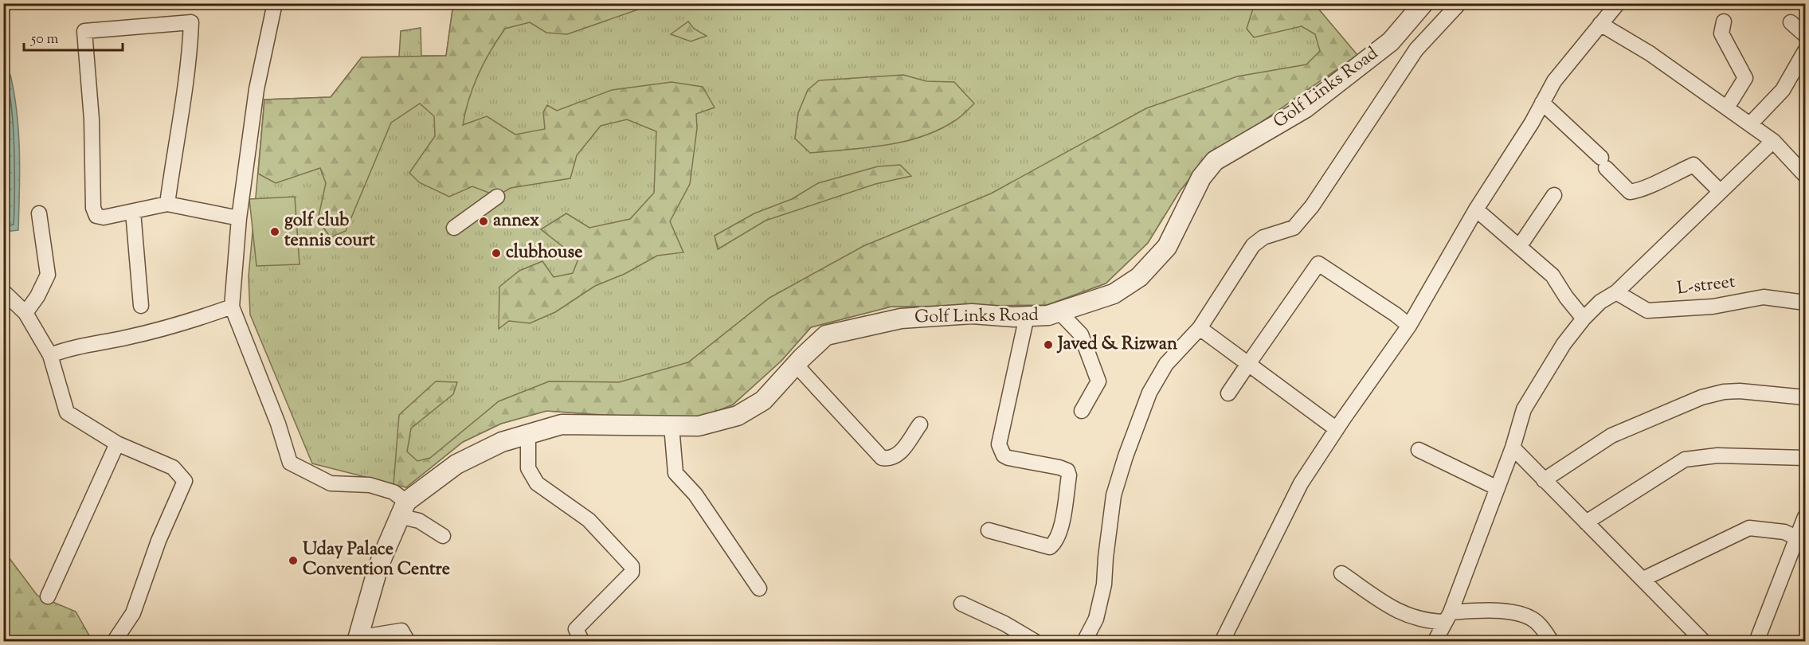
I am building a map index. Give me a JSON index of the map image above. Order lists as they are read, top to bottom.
{
  "streets": {
    "street": ["Golf Links Road", "L-street"]
  },
  "places": [
    "annex",
    "golf club tennis court",
    "clubhouse",
    "Javed & Rizwan",
    "Uday Palace Convention Centre"
  ],
  "scale_bar": "50 m"
}
